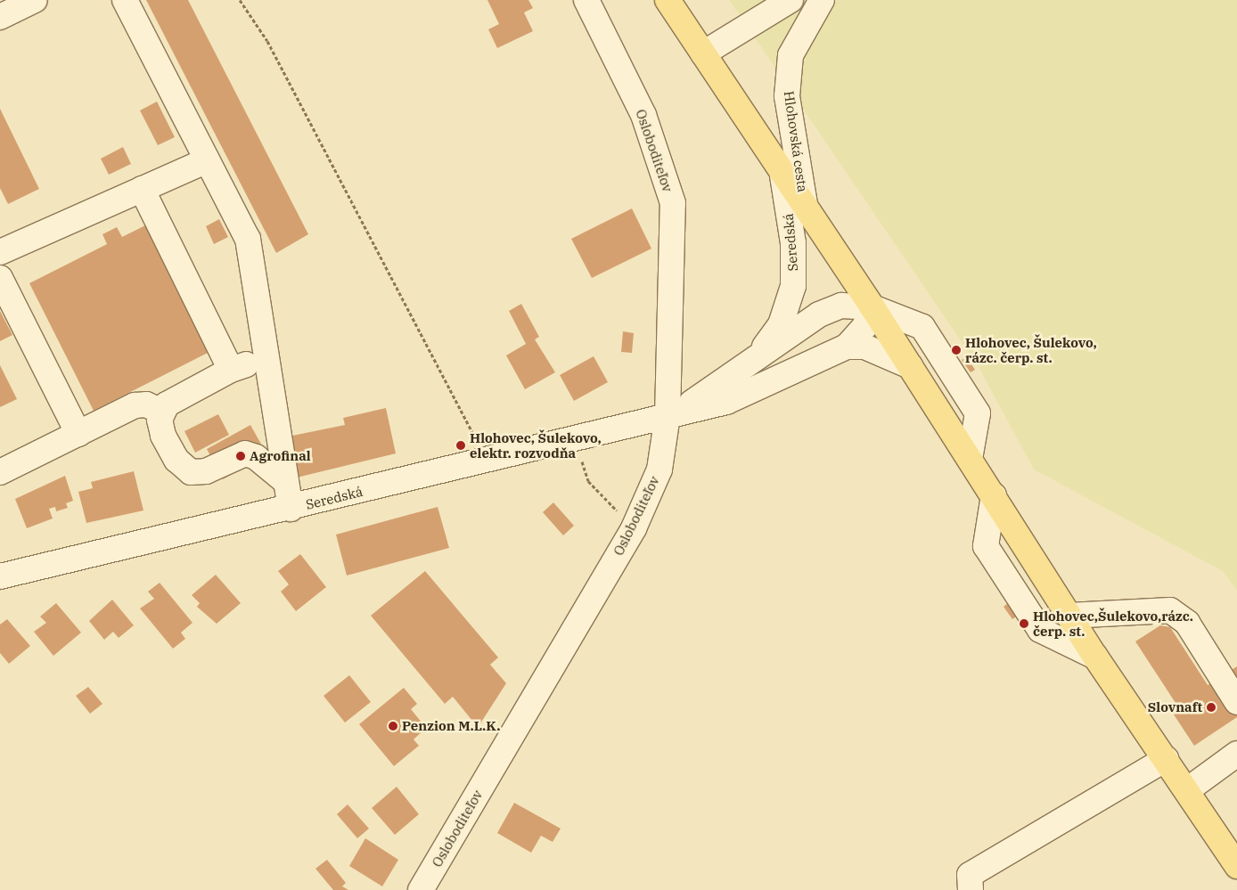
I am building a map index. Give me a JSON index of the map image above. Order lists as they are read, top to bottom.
{
  "streets": {
    "street": ["Hlohovská cesta", "Osloboditeľov", "Seredská"]
  },
  "crossings": [
    ["Osloboditeľov", "Seredská"]
  ],
  "places": [
    "Hlohovec, Šulekovo, rázc. čerp. st.",
    "Hlohovec, Šulekovo, elektr. rozvodňa",
    "Agrofinal",
    "Hlohovec,Šulekovo,rázc. čerp. st.",
    "Slovnaft",
    "Penzion M.L.K."
  ]
}
